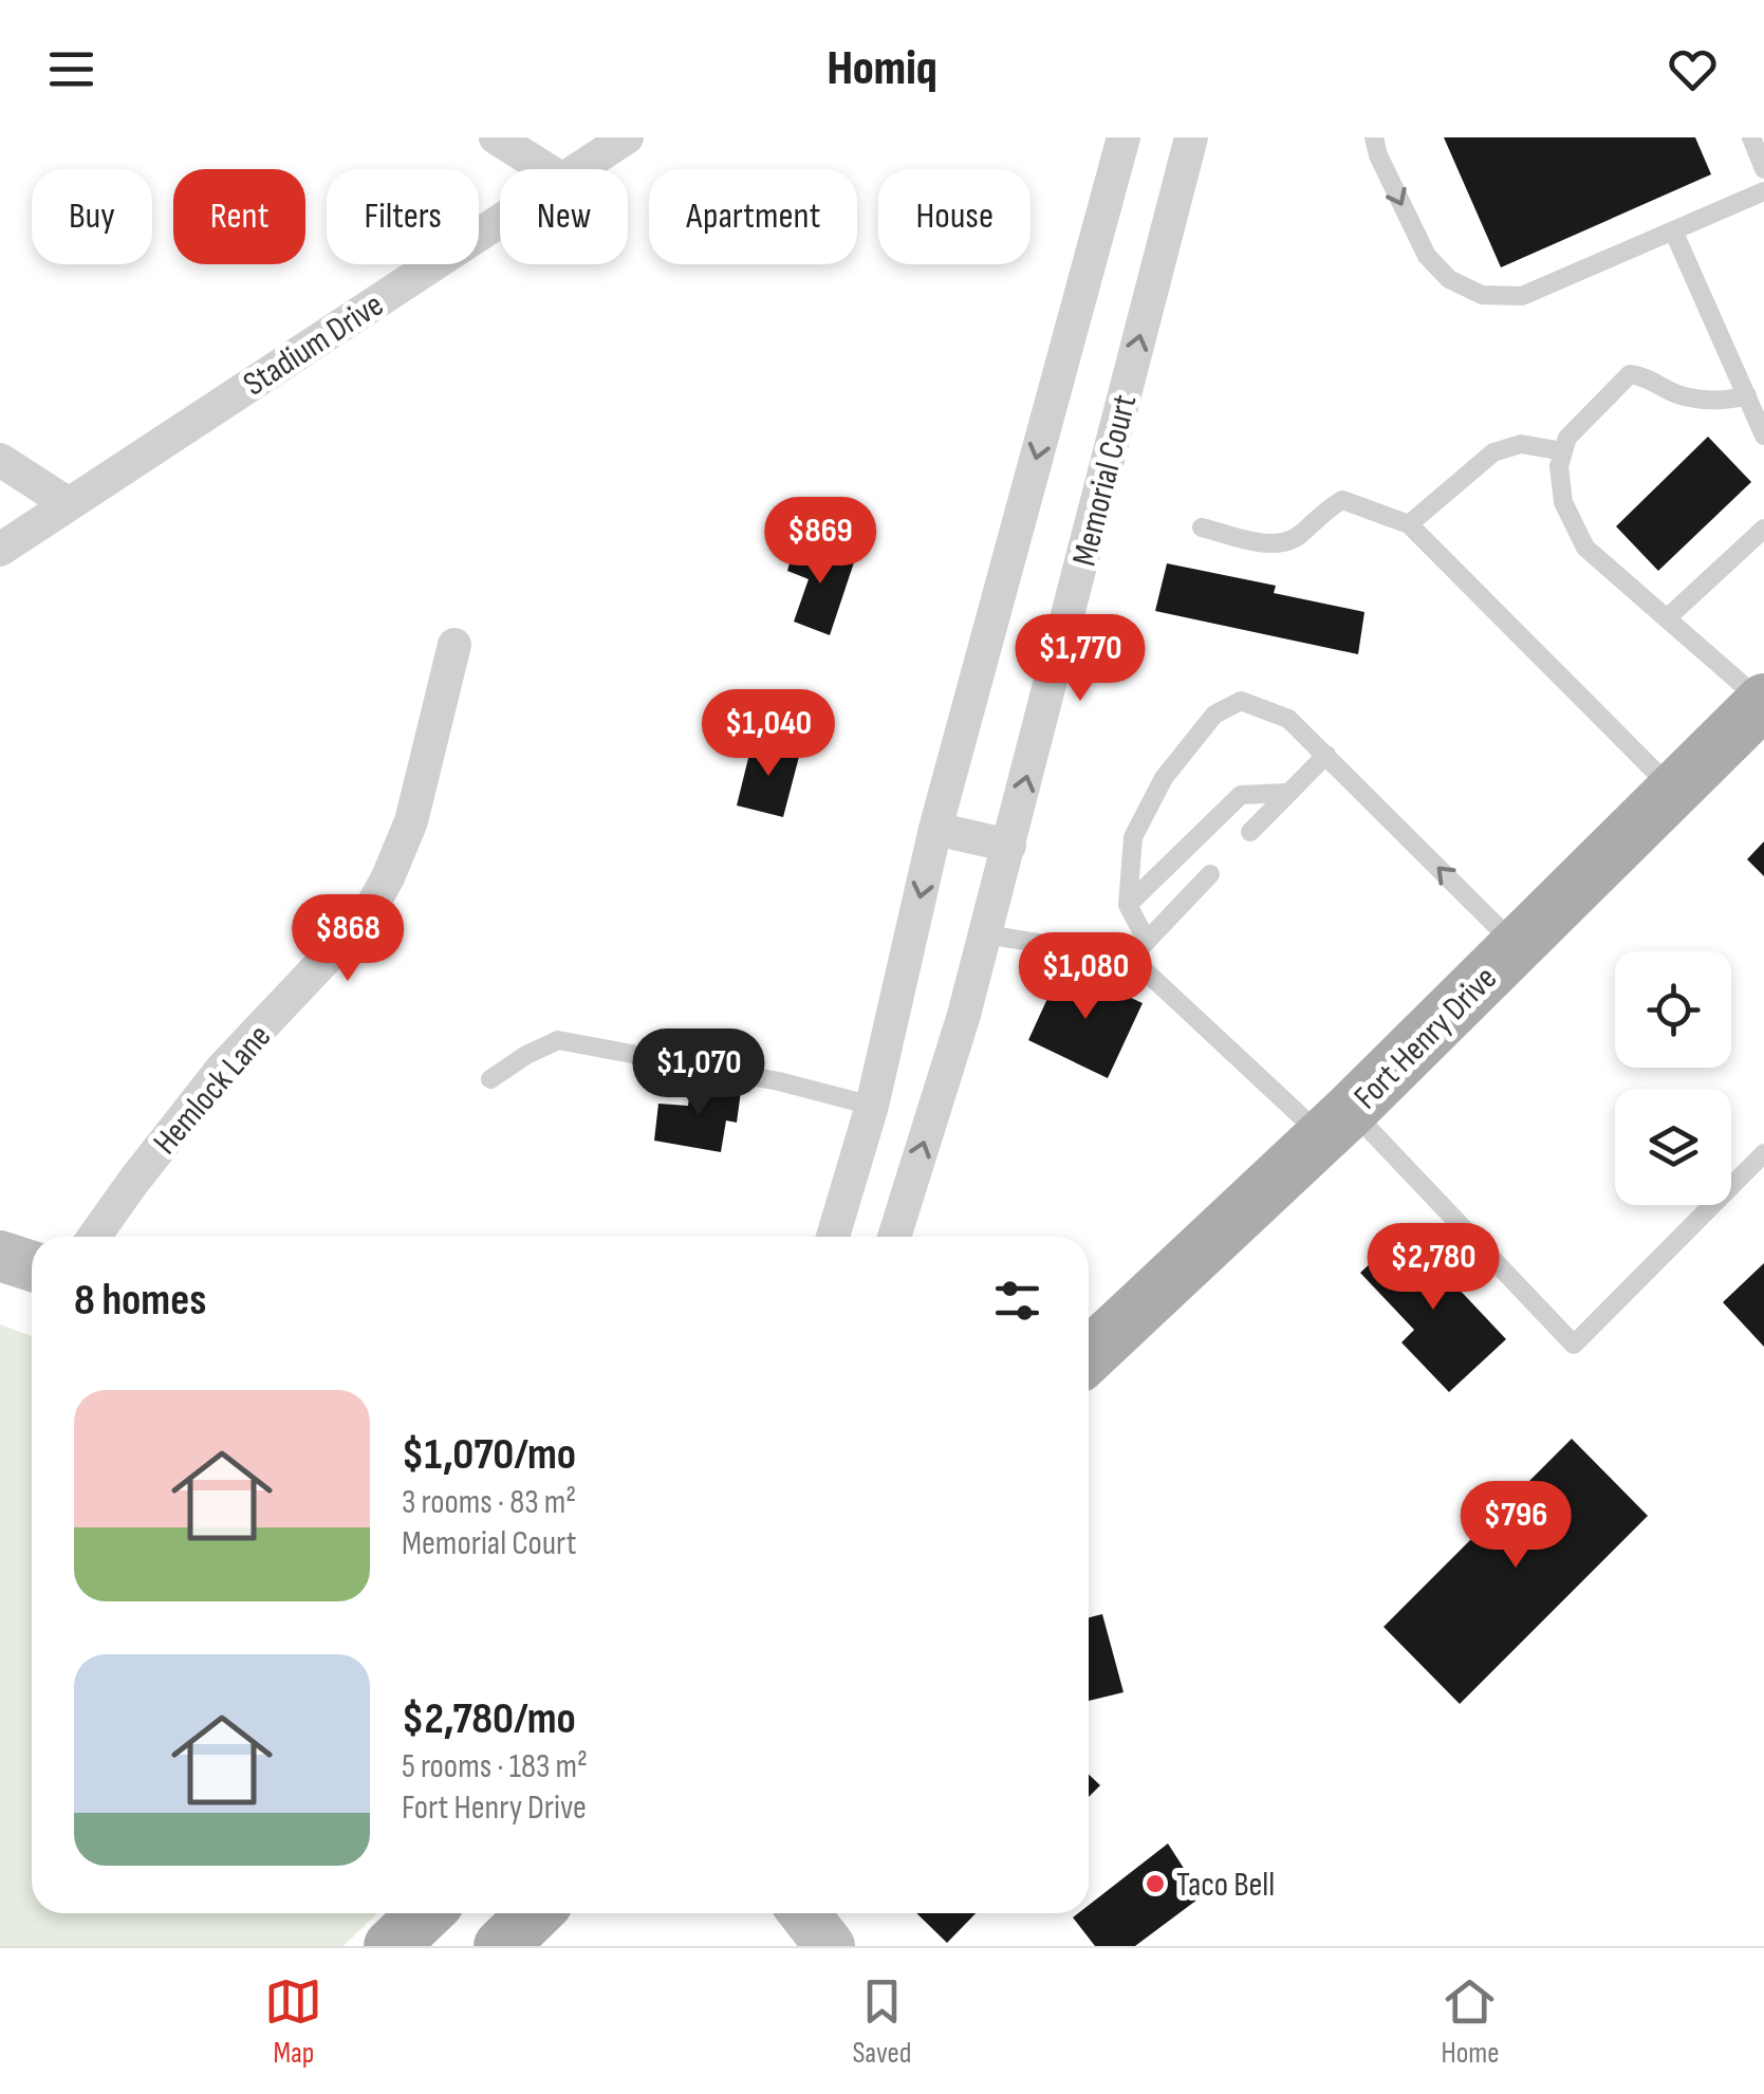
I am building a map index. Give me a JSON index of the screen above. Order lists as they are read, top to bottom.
{
  "streets": {
    "main road": ["Fort Henry Drive"],
    "street": ["Stadium Drive", "Memorial Court", "Hemlock Lane"]
  },
  "places": ["Taco Bell"],
  "page": {
    "header": "Homiq",
    "chip": [
      "Buy",
      "Rent",
      "Filters",
      "New",
      "Apartment",
      "House"
    ],
    "price": [
      "$869",
      "$1,770",
      "$1,040",
      "$868",
      "$1,080",
      "$1,070",
      "$2,780",
      "$796"
    ],
    "heading": "8 homes",
    "list": [
      {
        "name": "$1,070/mo",
        "note": "3 rooms · 83 m² · Memorial Court"
      },
      {
        "name": "$2,780/mo",
        "note": "5 rooms · 183 m² · Fort Henry Drive"
      }
    ],
    "tabs": ["Map", "Saved", "Home"]
  }
}
